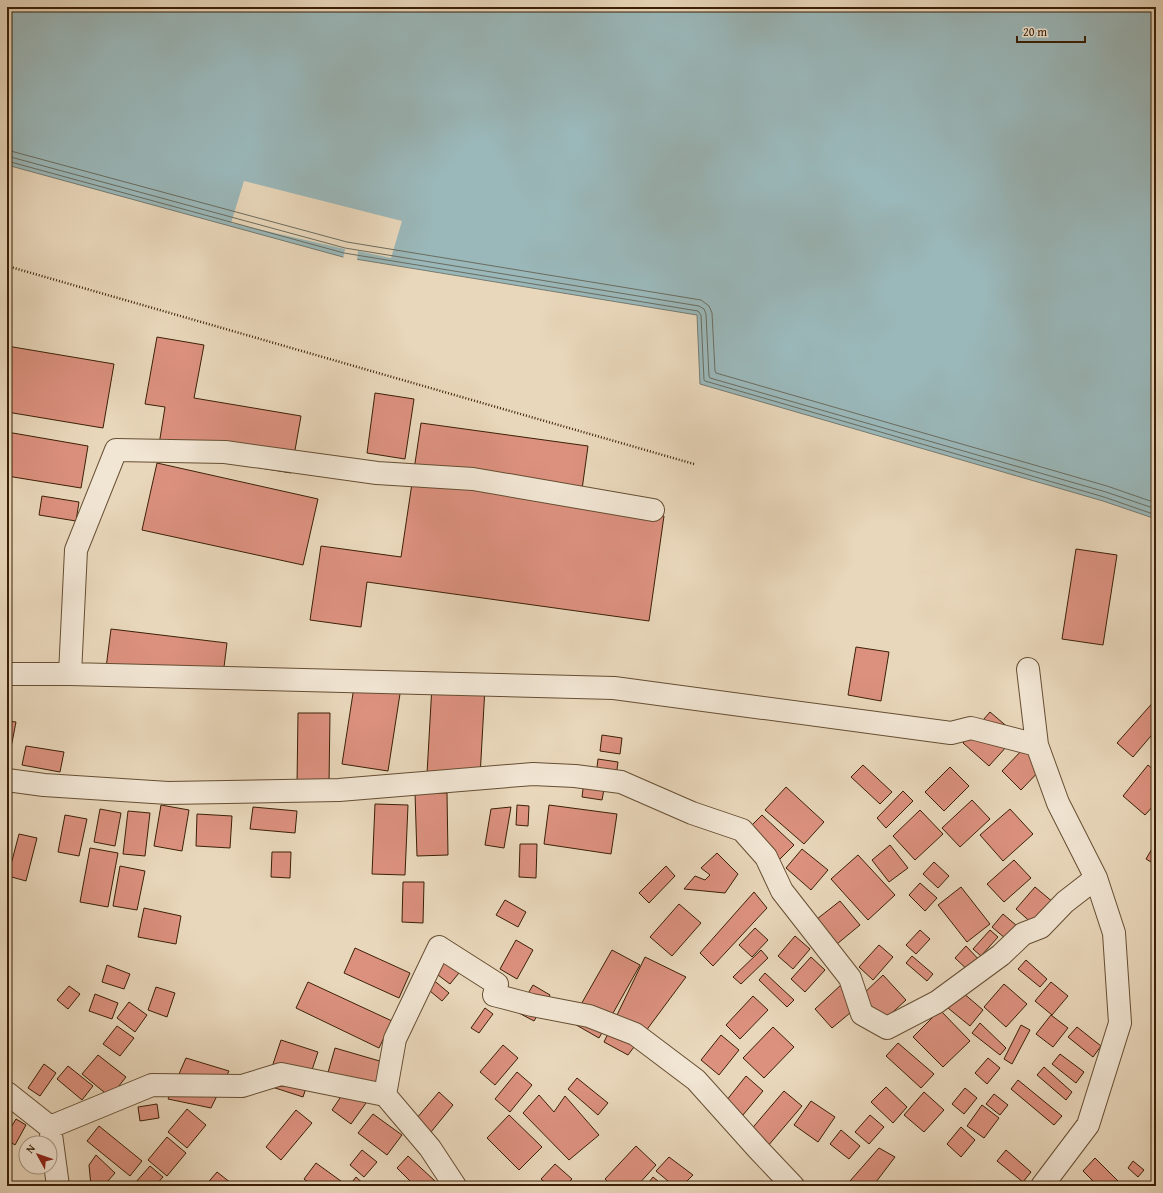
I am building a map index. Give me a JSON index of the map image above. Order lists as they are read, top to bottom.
{
  "scale_bar": "20 m",
  "north": "top left"
}
